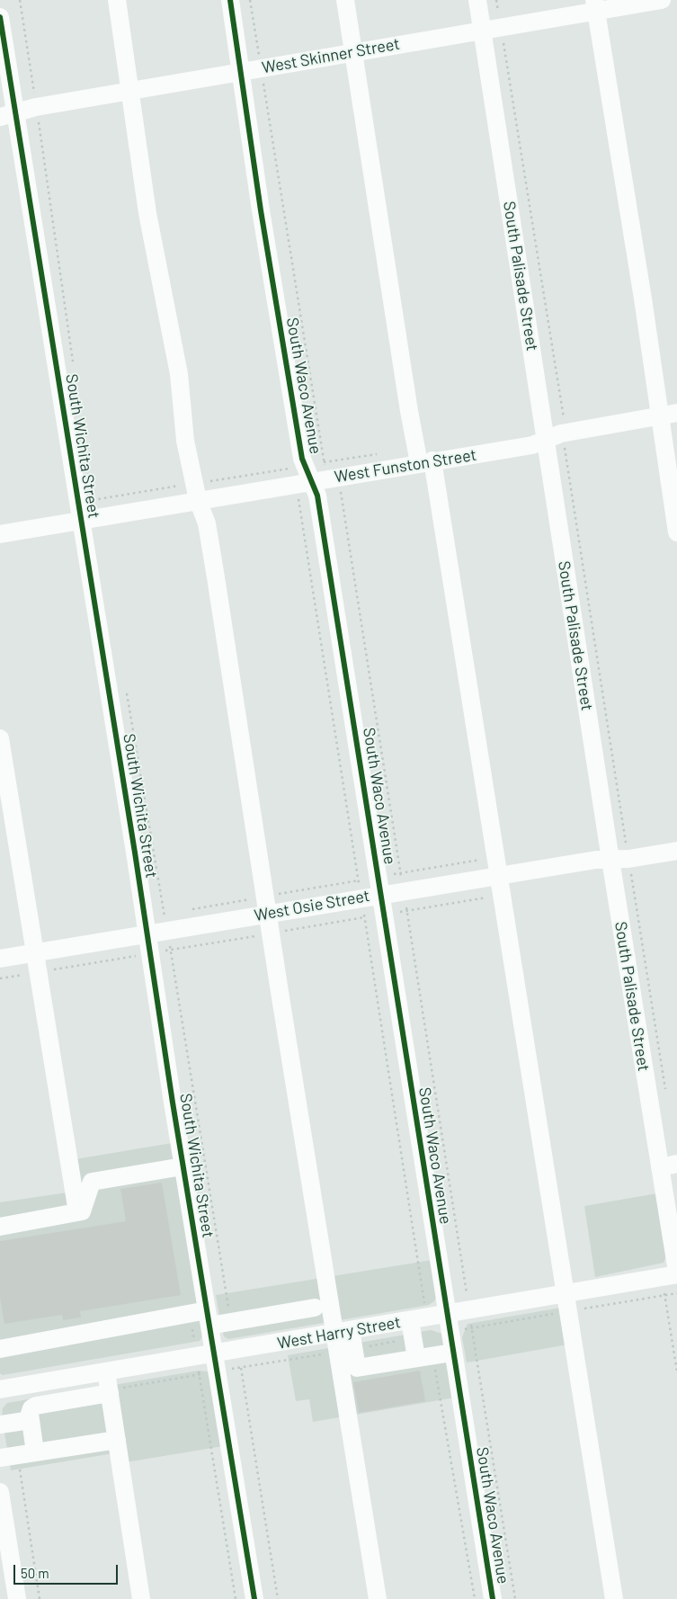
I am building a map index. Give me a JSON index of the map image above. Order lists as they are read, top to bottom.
{
  "streets": {
    "street": [
      "West Skinner Street",
      "South Palisade Street",
      "South Waco Avenue",
      "South Wichita Street",
      "West Funston Street",
      "West Osie Street",
      "West Harry Street"
    ]
  },
  "crossings": [
    ["West Skinner Street", "South Palisade Street"],
    ["West Skinner Street", "South Waco Avenue"],
    ["West Skinner Street", "South Wichita Street"],
    ["South Palisade Street", "West Funston Street"],
    ["South Palisade Street", "West Osie Street"],
    ["South Palisade Street", "West Harry Street"],
    ["South Waco Avenue", "West Funston Street"],
    ["South Waco Avenue", "West Osie Street"],
    ["South Waco Avenue", "West Harry Street"],
    ["South Wichita Street", "West Funston Street"],
    ["South Wichita Street", "West Osie Street"],
    ["South Wichita Street", "West Harry Street"]
  ],
  "scale_bar": "50 m"
}
